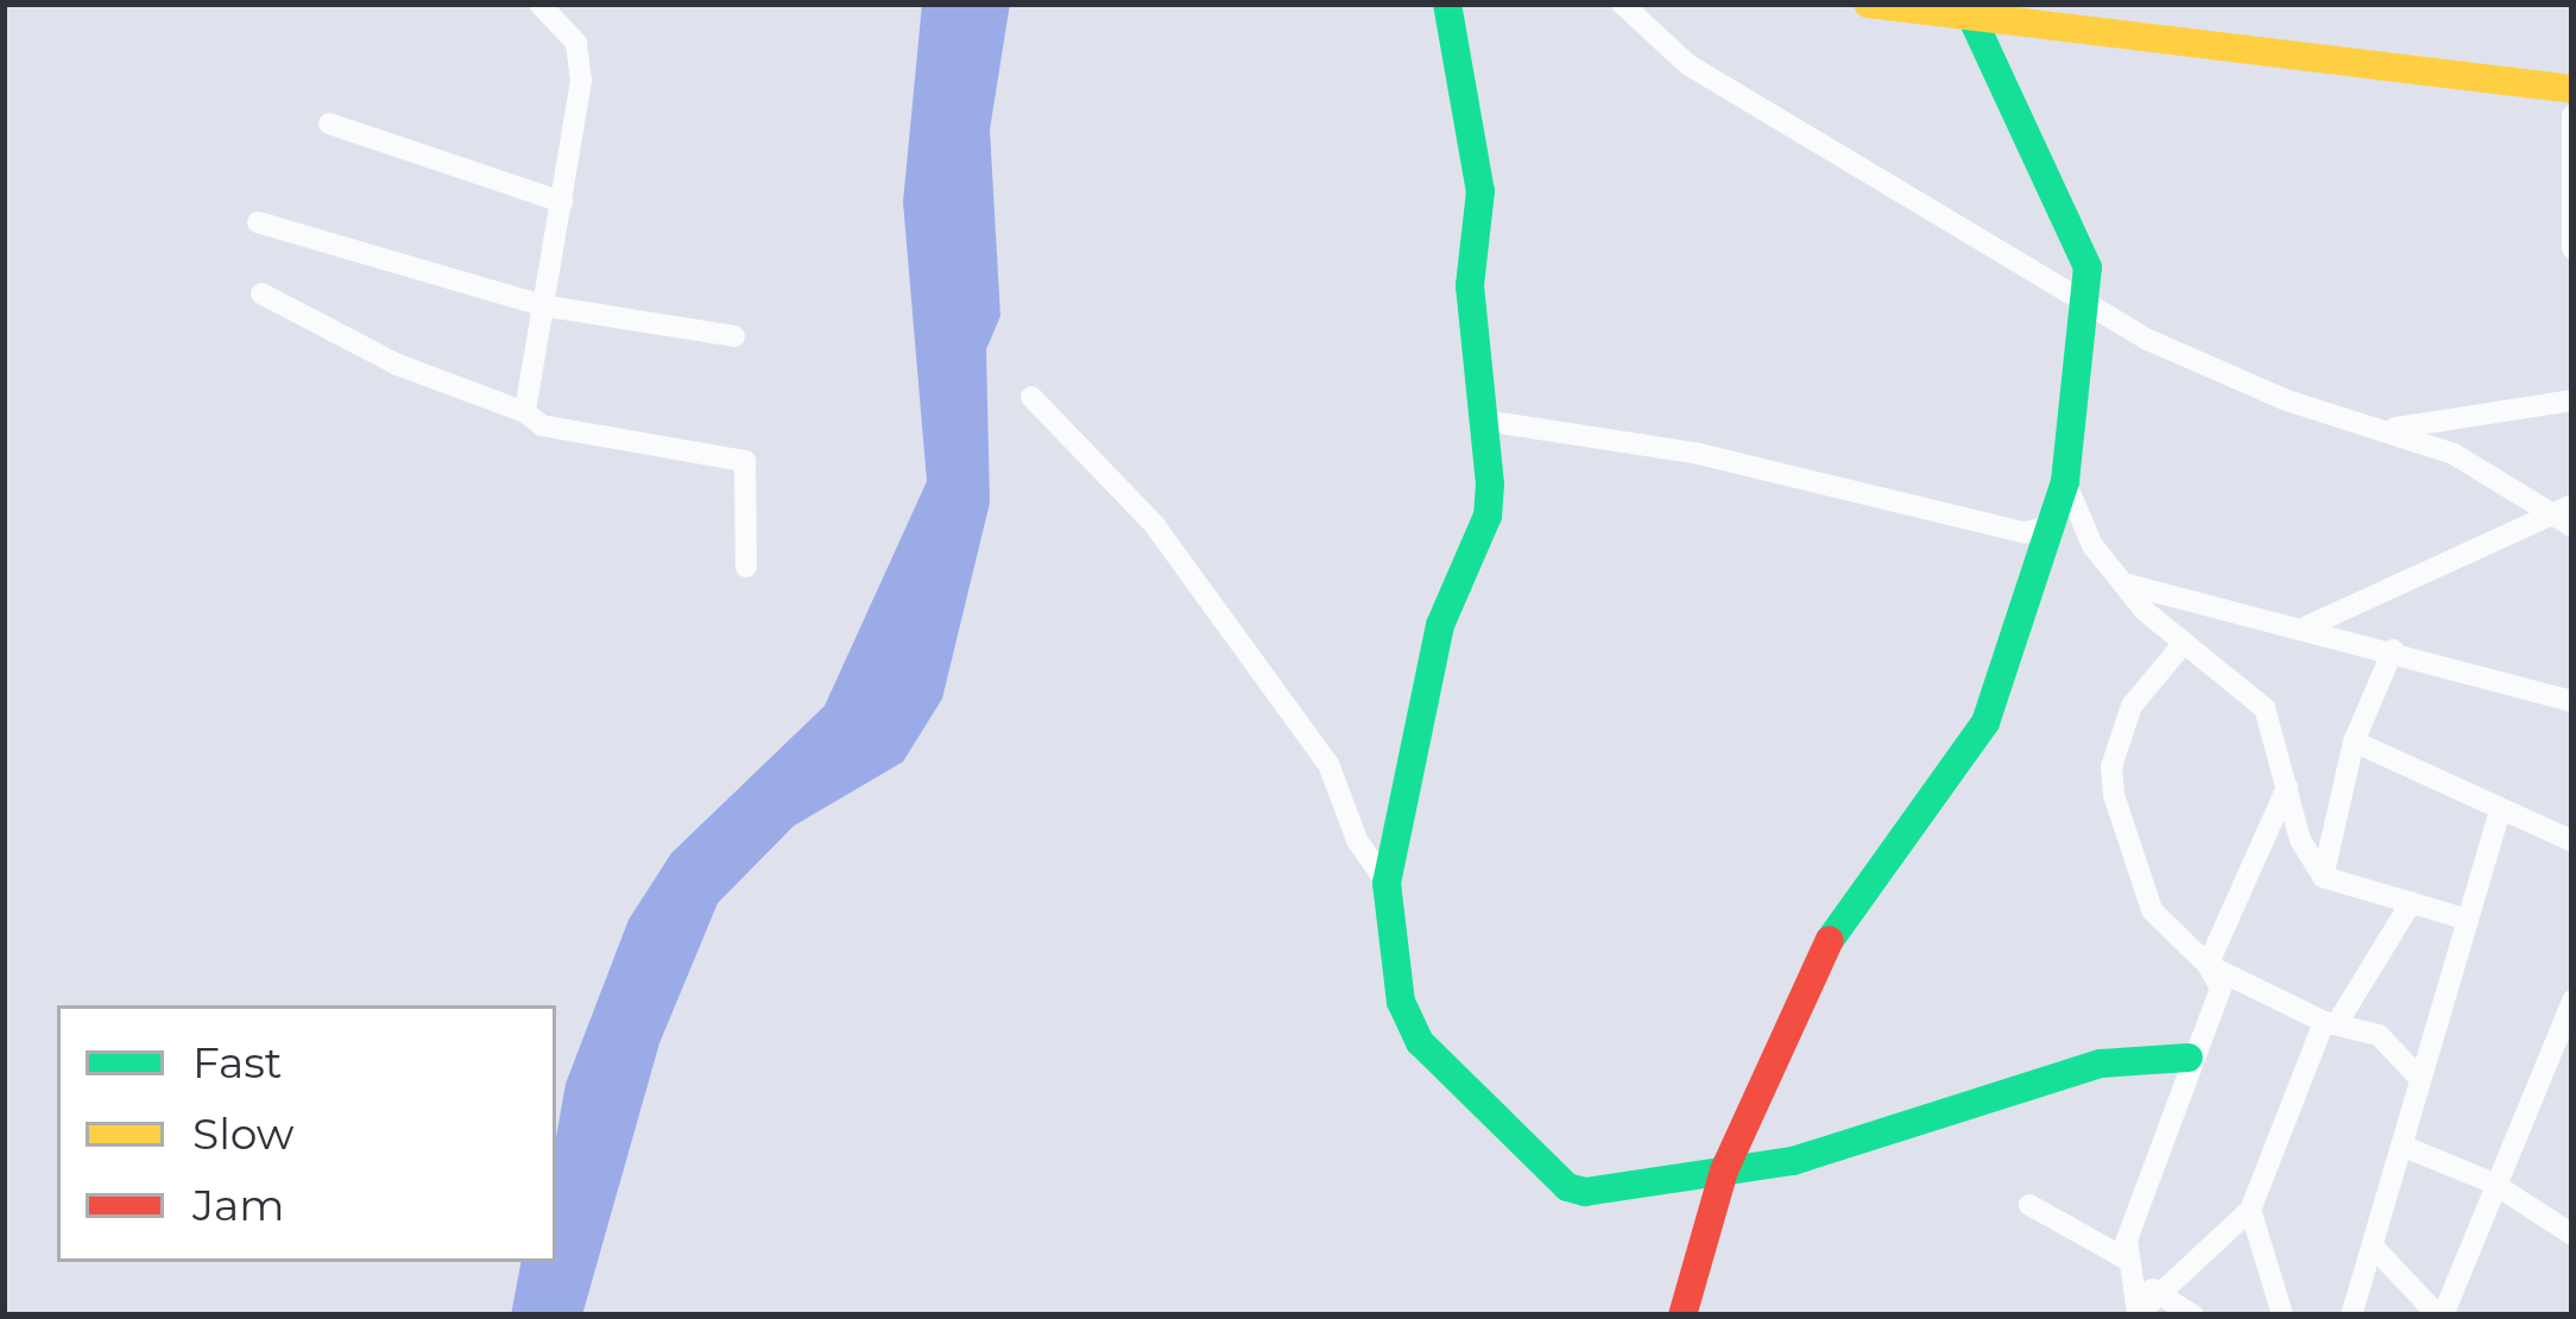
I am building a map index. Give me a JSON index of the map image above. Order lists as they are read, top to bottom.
{
  "legend": ["Fast", "Slow", "Jam"]
}
